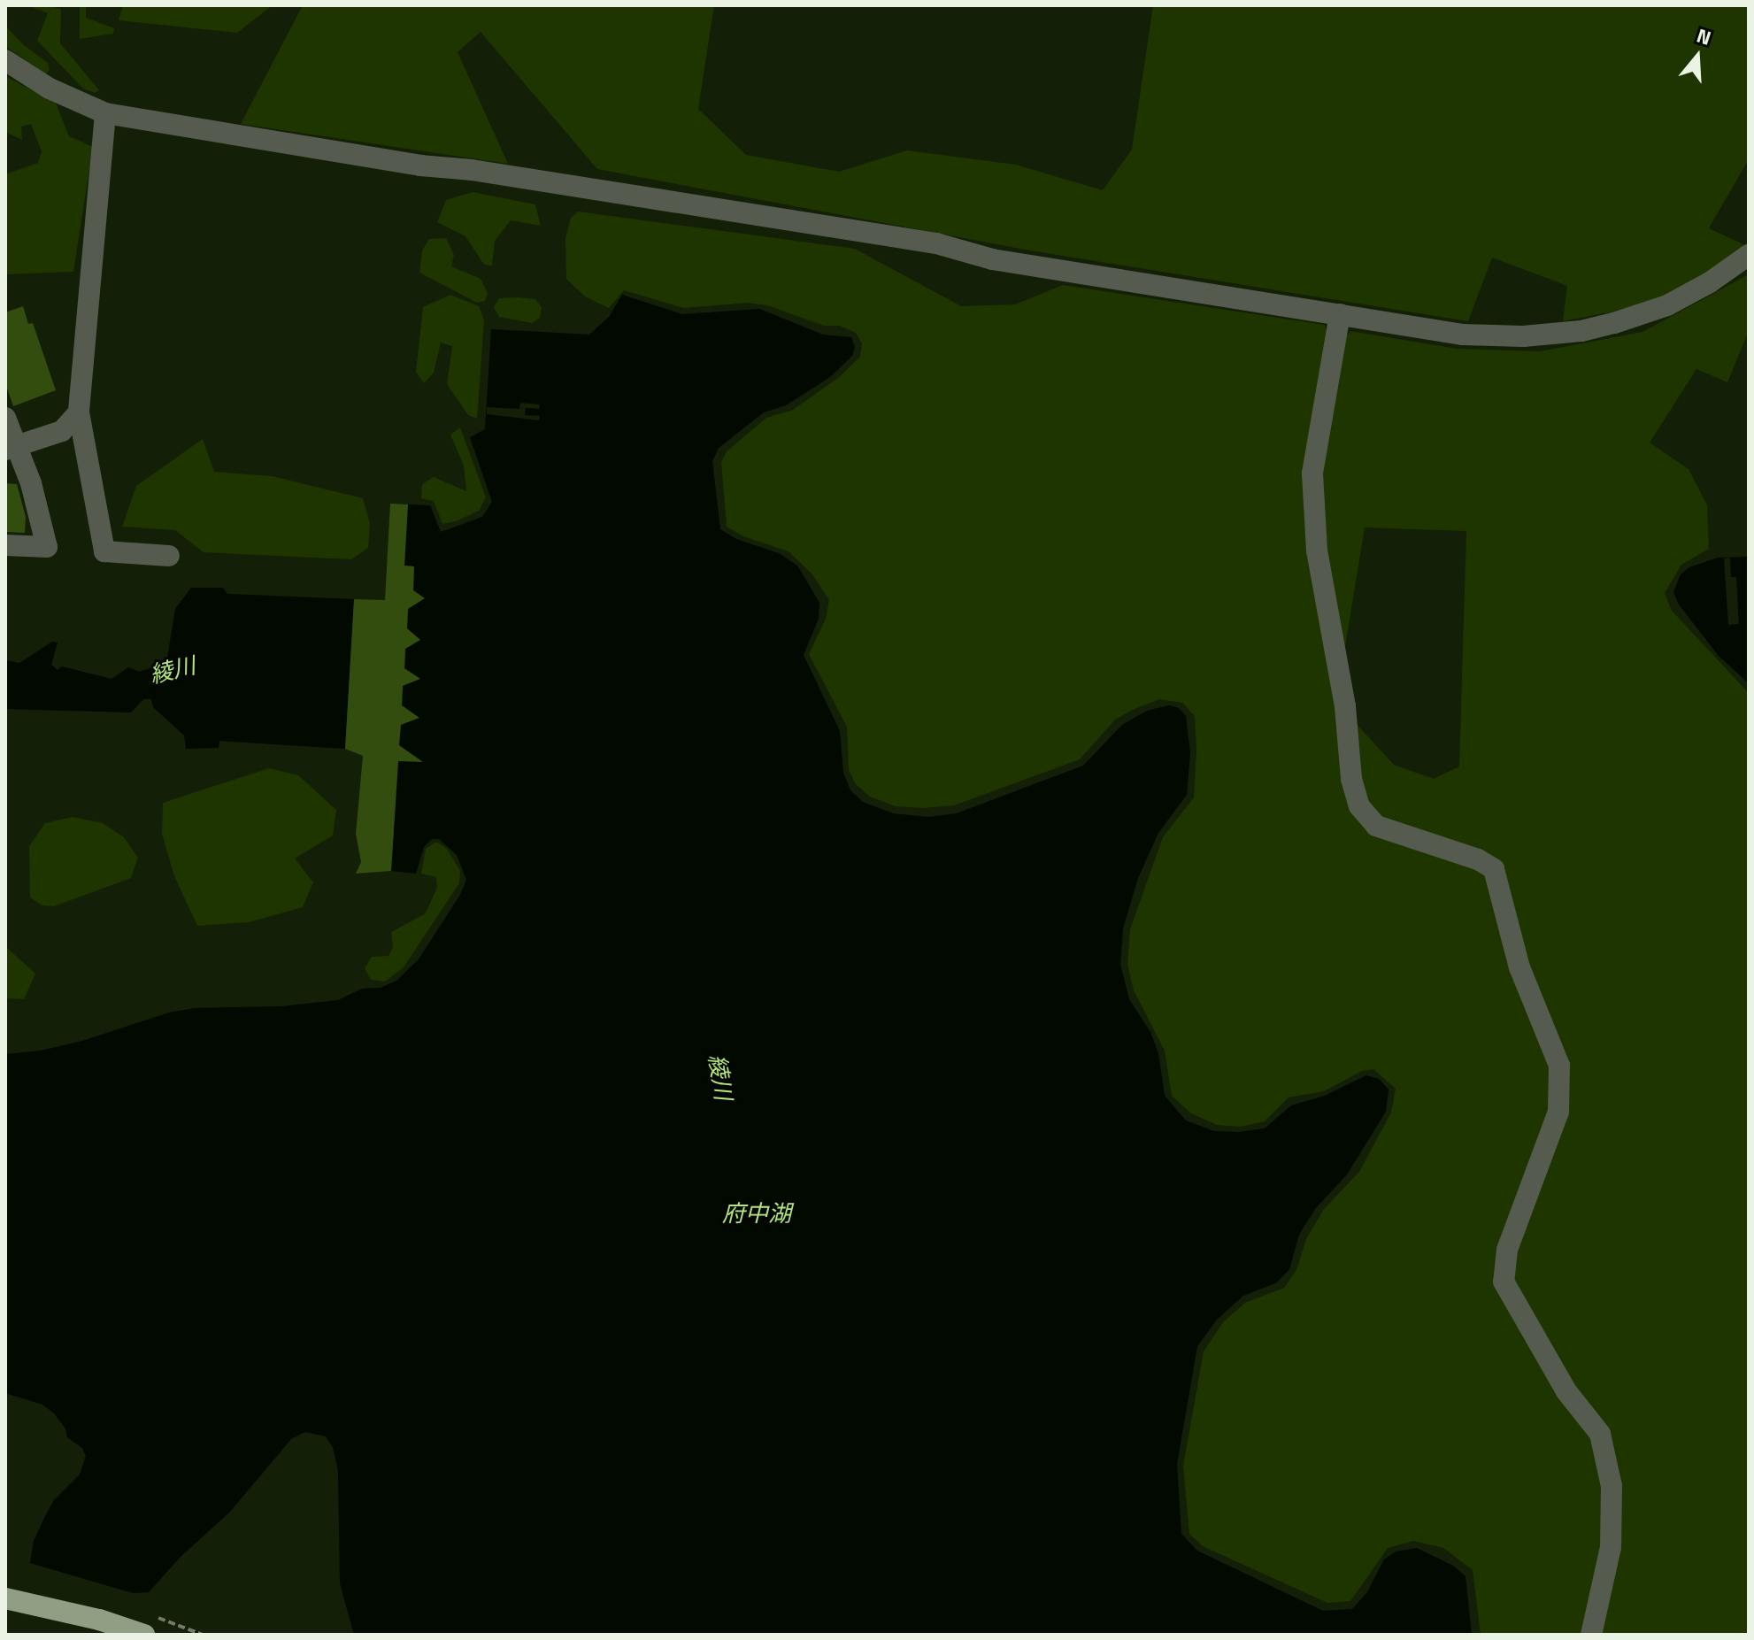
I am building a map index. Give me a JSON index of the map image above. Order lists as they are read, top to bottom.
{
  "water": ["綾川", "府中湖"],
  "north": "top"
}
